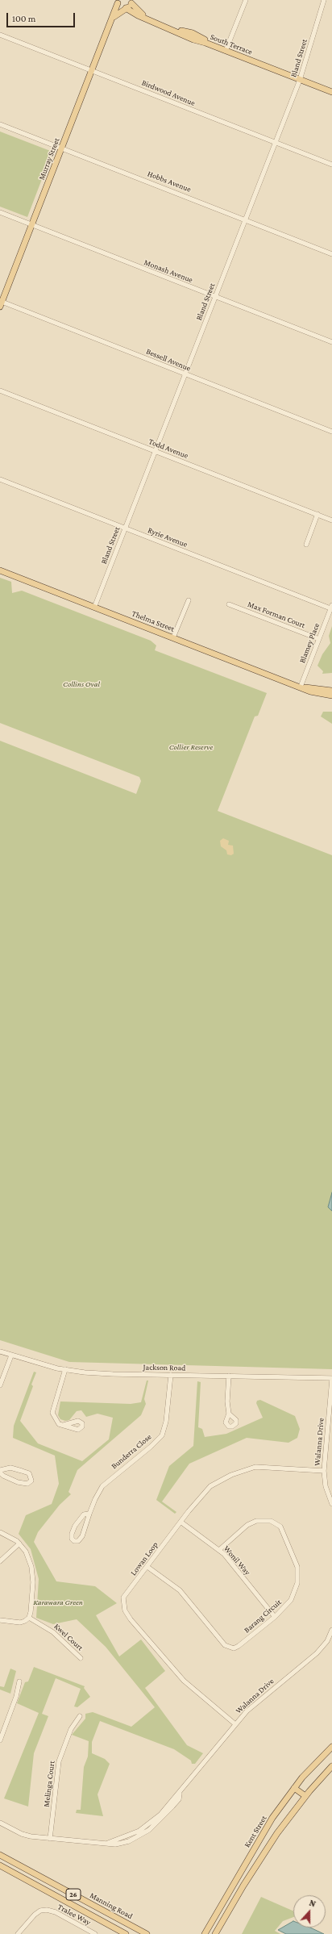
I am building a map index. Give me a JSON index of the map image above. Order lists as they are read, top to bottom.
{
  "streets": {
    "main road": [
      "South Terrace",
      "Murray Street",
      "Thelma Street",
      "Kent Street",
      "26",
      "Manning Road"
    ],
    "street": [
      "Bland Street",
      "Birdwood Avenue",
      "Hobbs Avenue",
      "Monash Avenue",
      "Bessell Avenue",
      "Todd Avenue",
      "Ryrie Avenue",
      "Max Forman Court",
      "Blamey Place",
      "Jackson Road",
      "Walanna Drive",
      "Bunderra Close",
      "Lowan Loop",
      "Wonil Way",
      "Barang Circuit",
      "Kwel Court",
      "Melinga Court",
      "Tralee Way"
    ]
  },
  "crossings": [
    ["South Terrace", "Bland Street"],
    ["South Terrace", "Murray Street"],
    ["Bland Street", "Birdwood Avenue"],
    ["Bland Street", "Hobbs Avenue"],
    ["Bland Street", "Monash Avenue"],
    ["Bland Street", "Bessell Avenue"],
    ["Bland Street", "Todd Avenue"],
    ["Bland Street", "Ryrie Avenue"],
    ["Bland Street", "Thelma Street"],
    ["Birdwood Avenue", "Murray Street"],
    ["Murray Street", "Hobbs Avenue"],
    ["Murray Street", "Monash Avenue"],
    ["Murray Street", "Bessell Avenue"],
    ["Ryrie Avenue", "Blamey Place"],
    ["Max Forman Court", "Blamey Place"],
    ["Thelma Street", "Blamey Place"],
    ["Jackson Road", "Walanna Drive"],
    ["Jackson Road", "Bunderra Close"],
    ["Walanna Drive", "Lowan Loop"],
    ["Walanna Drive", "Melinga Court"],
    ["Lowan Loop", "Wonil Way"],
    ["Lowan Loop", "Barang Circuit"],
    ["Wonil Way", "Barang Circuit"]
  ],
  "parks": ["Collins Oval", "Collier Reserve", "Karawara Green"],
  "scale_bar": "100 m",
  "north": "top"
}
